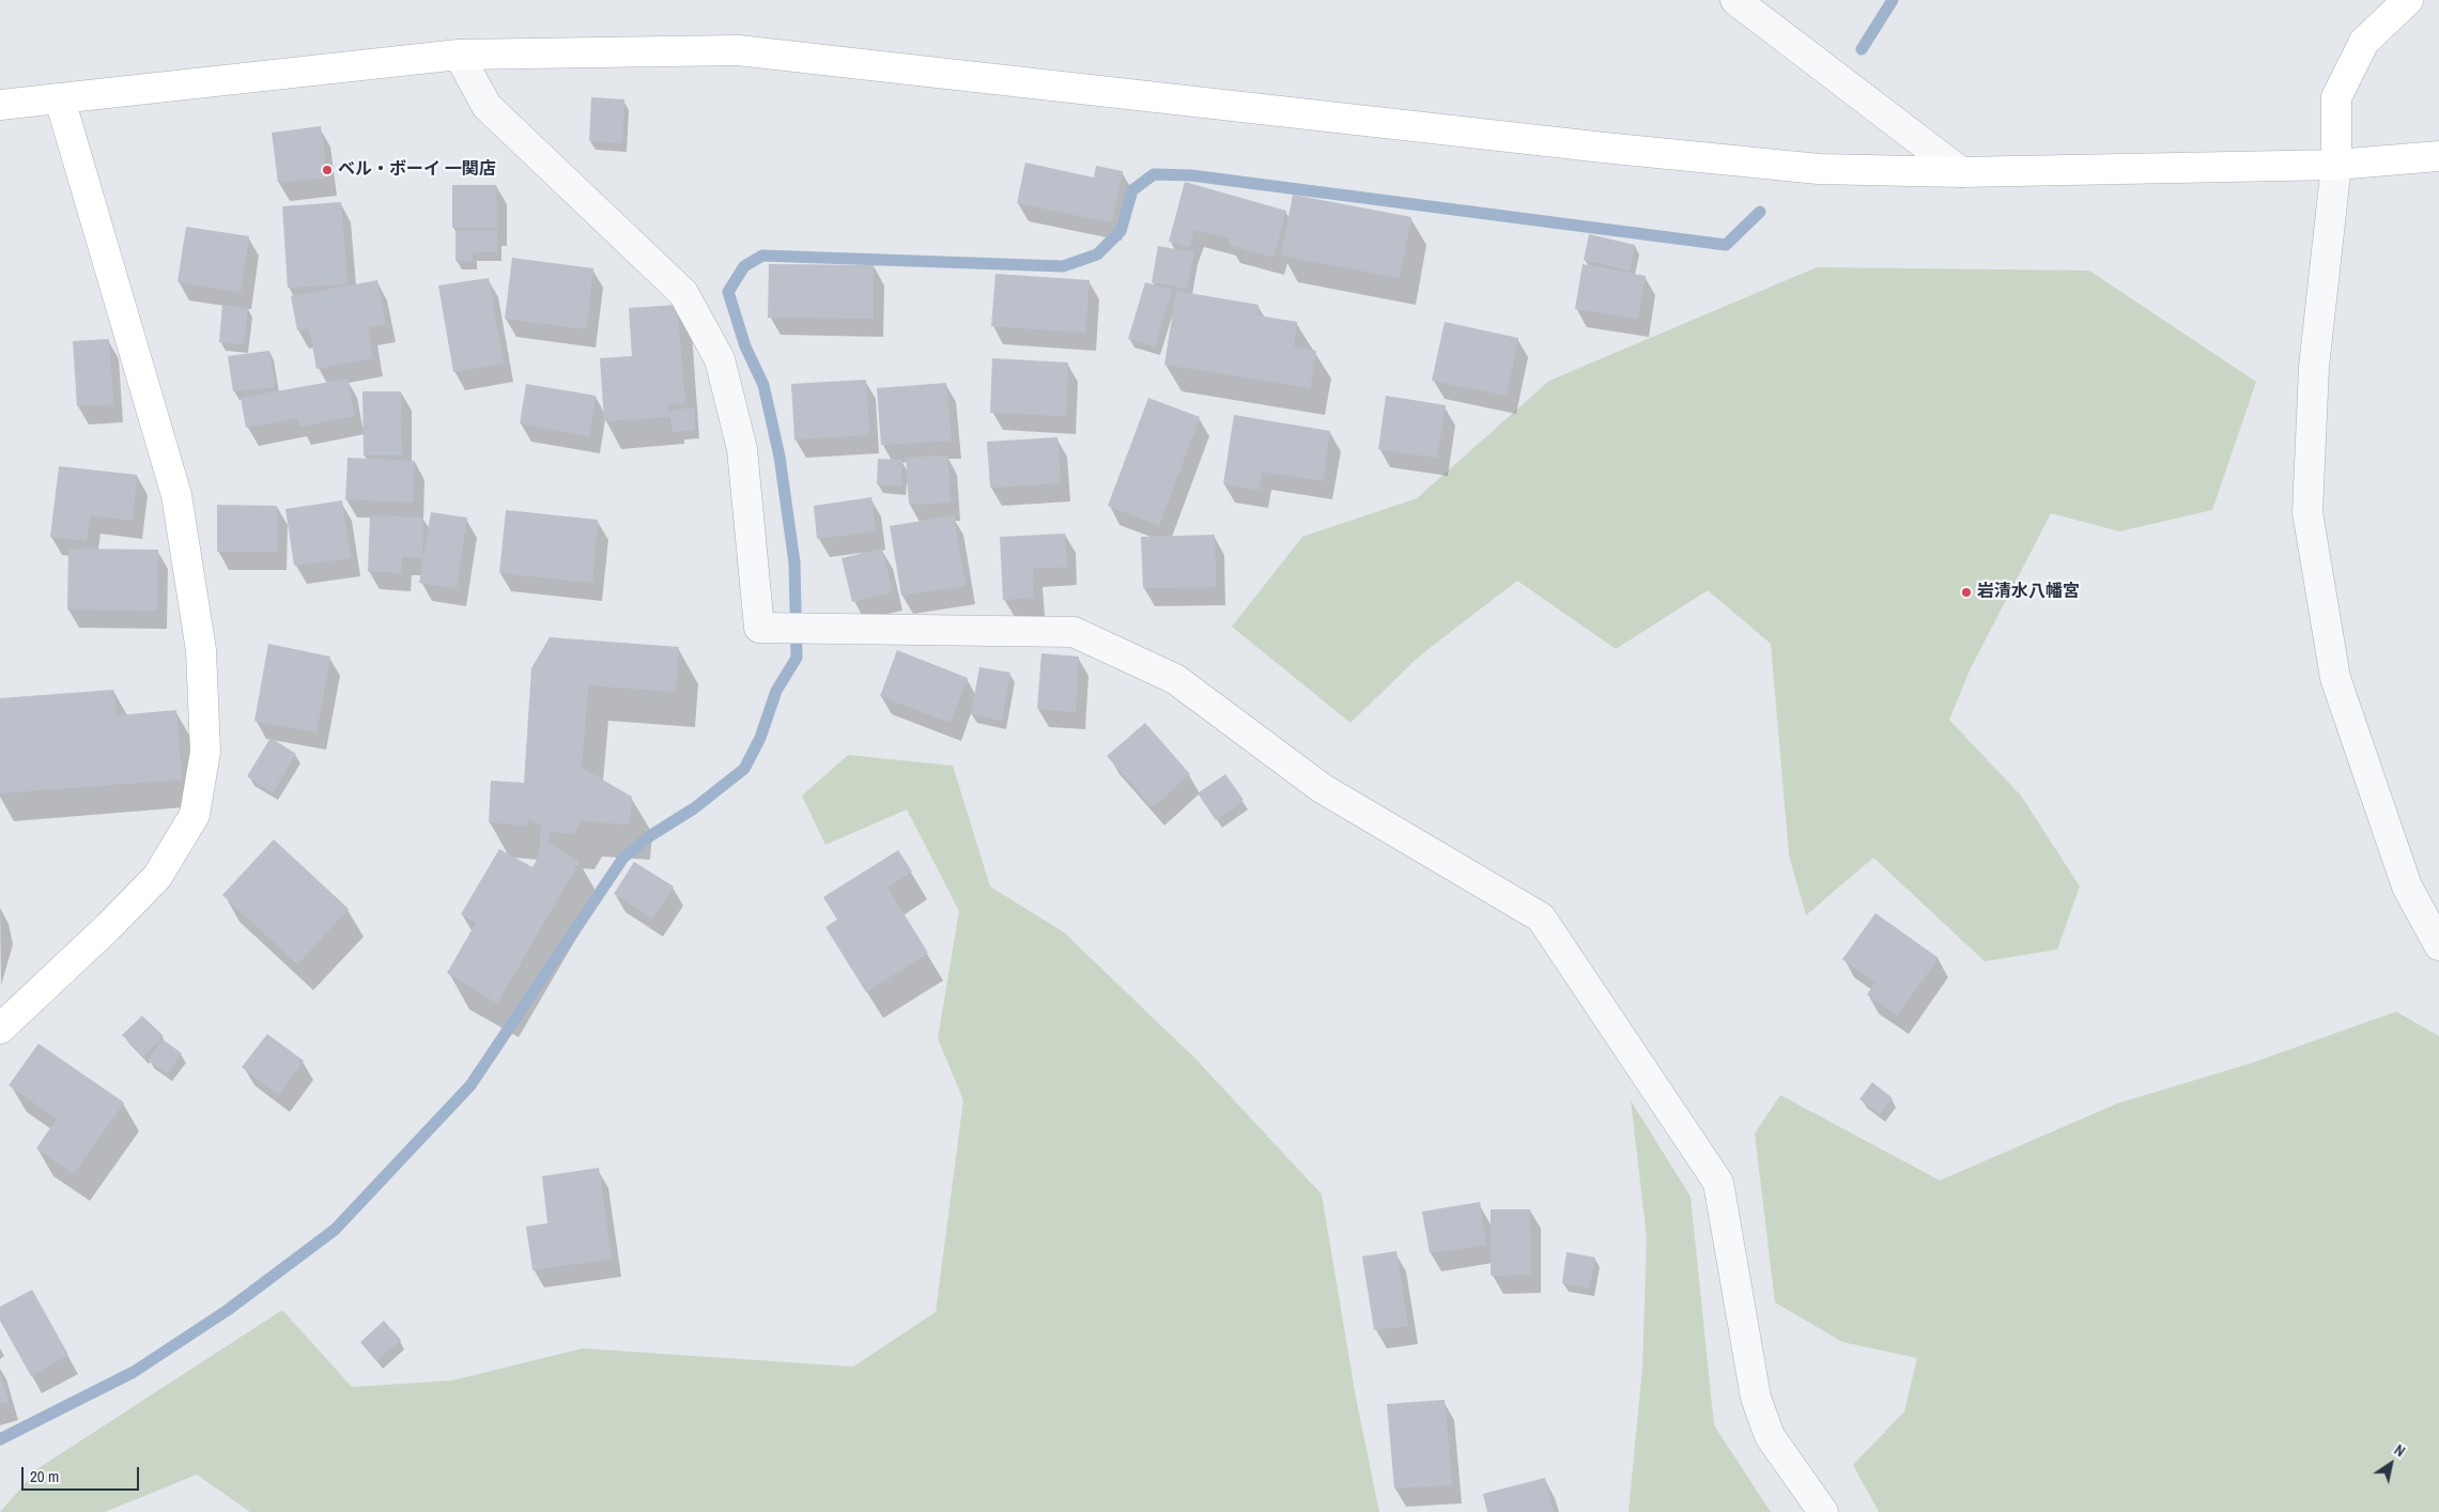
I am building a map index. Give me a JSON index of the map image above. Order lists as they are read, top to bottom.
{
  "places": ["ベル・ボーイ 一関店", "岩清水八幡宮"],
  "scale_bar": "20 m",
  "north": "top right"
}
